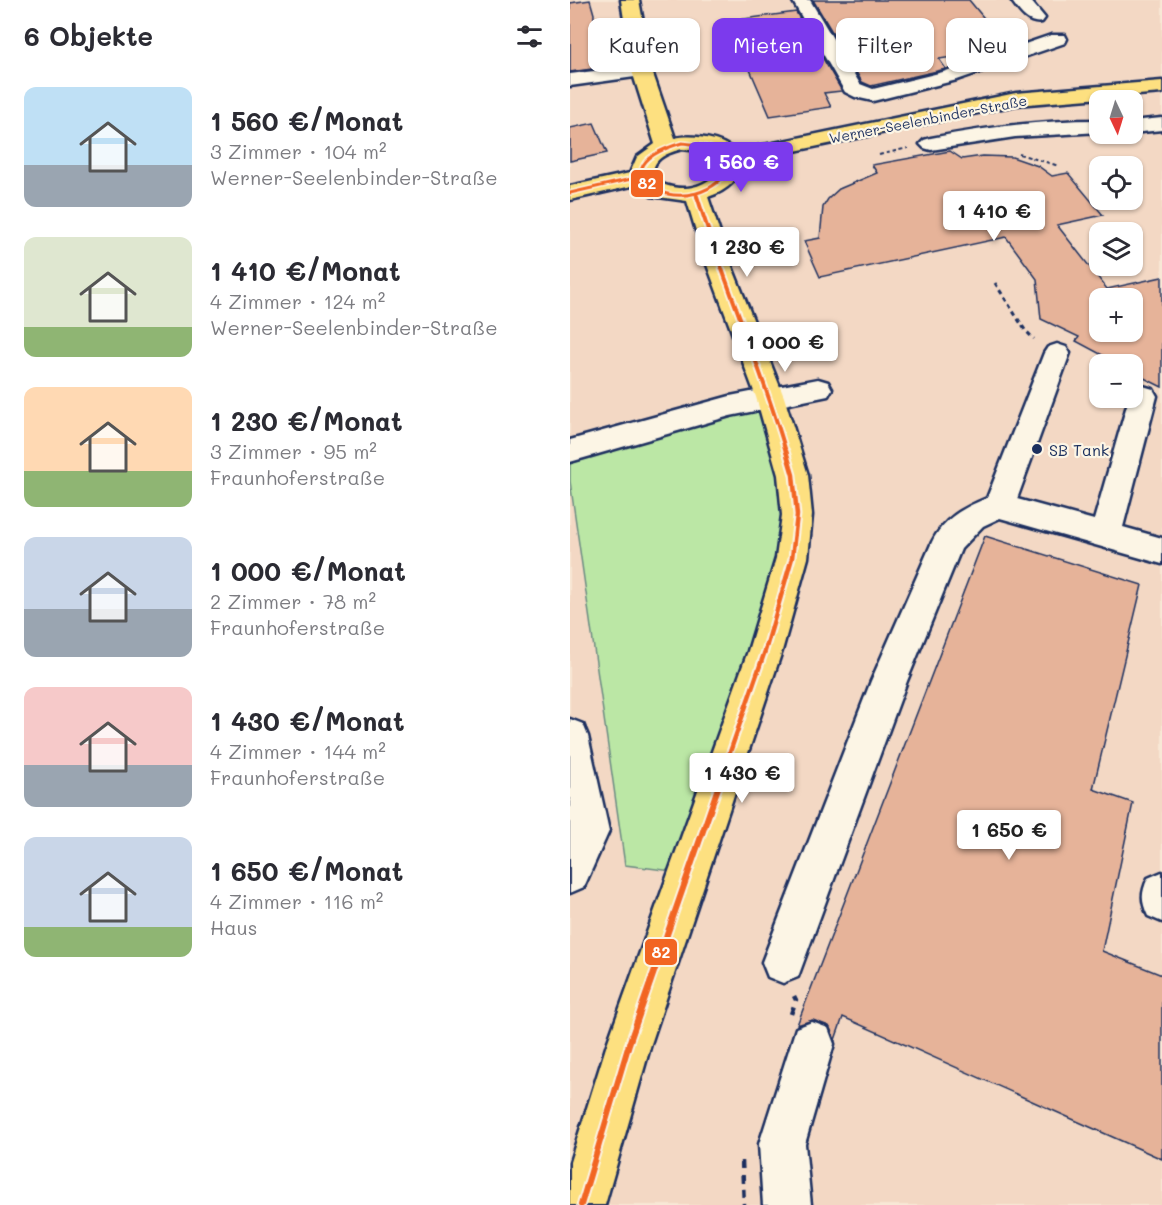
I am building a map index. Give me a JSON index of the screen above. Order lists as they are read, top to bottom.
{
  "streets": {
    "main road": ["Werner-Seelenbinder-Straße"]
  },
  "places": ["SB Tank"],
  "lines": ["transit line 82"],
  "north": "bottom",
  "page": {
    "heading": "6 Objekte",
    "chip": [
      "Kaufen",
      "Mieten",
      "Filter",
      "Neu"
    ],
    "list": [
      {
        "name": "1 560 €/Monat",
        "note": "3 Zimmer · 104 m² · Werner-Seelenbinder-Straße"
      },
      {
        "name": "1 410 €/Monat",
        "note": "4 Zimmer · 124 m² · Werner-Seelenbinder-Straße"
      },
      {
        "name": "1 230 €/Monat",
        "note": "3 Zimmer · 95 m² · Fraunhoferstraße"
      },
      {
        "name": "1 000 €/Monat",
        "note": "2 Zimmer · 78 m² · Fraunhoferstraße"
      },
      {
        "name": "1 430 €/Monat",
        "note": "4 Zimmer · 144 m² · Fraunhoferstraße"
      },
      {
        "name": "1 650 €/Monat",
        "note": "4 Zimmer · 116 m² · Haus"
      }
    ],
    "map_buttons": ["+", "−"],
    "price": [
      "1 560 €",
      "1 410 €",
      "1 230 €",
      "1 000 €",
      "1 430 €",
      "1 650 €"
    ]
  }
}
